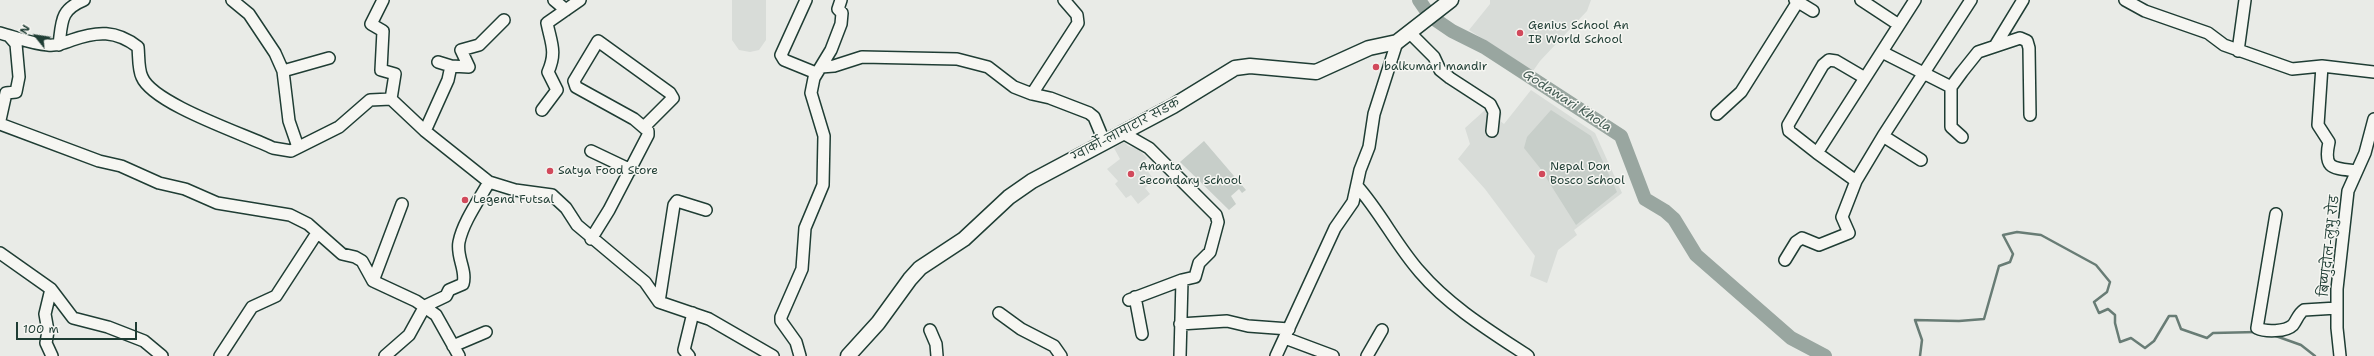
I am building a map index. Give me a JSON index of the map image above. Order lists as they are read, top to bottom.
{
  "streets": {
    "main road": ["ग्वार्को-लामाटार सडक"],
    "street": ["बिष्णुदोल-लुभु रोड"]
  },
  "water": ["Godawari Khola"],
  "places": [
    "Genius School An IB World School",
    "balkumari mandir",
    "Satya Food Store",
    "Ananta Secondary School",
    "Nepal Don Bosco School",
    "Legend Futsal"
  ],
  "scale_bar": "100 m",
  "north": "top left"
}
